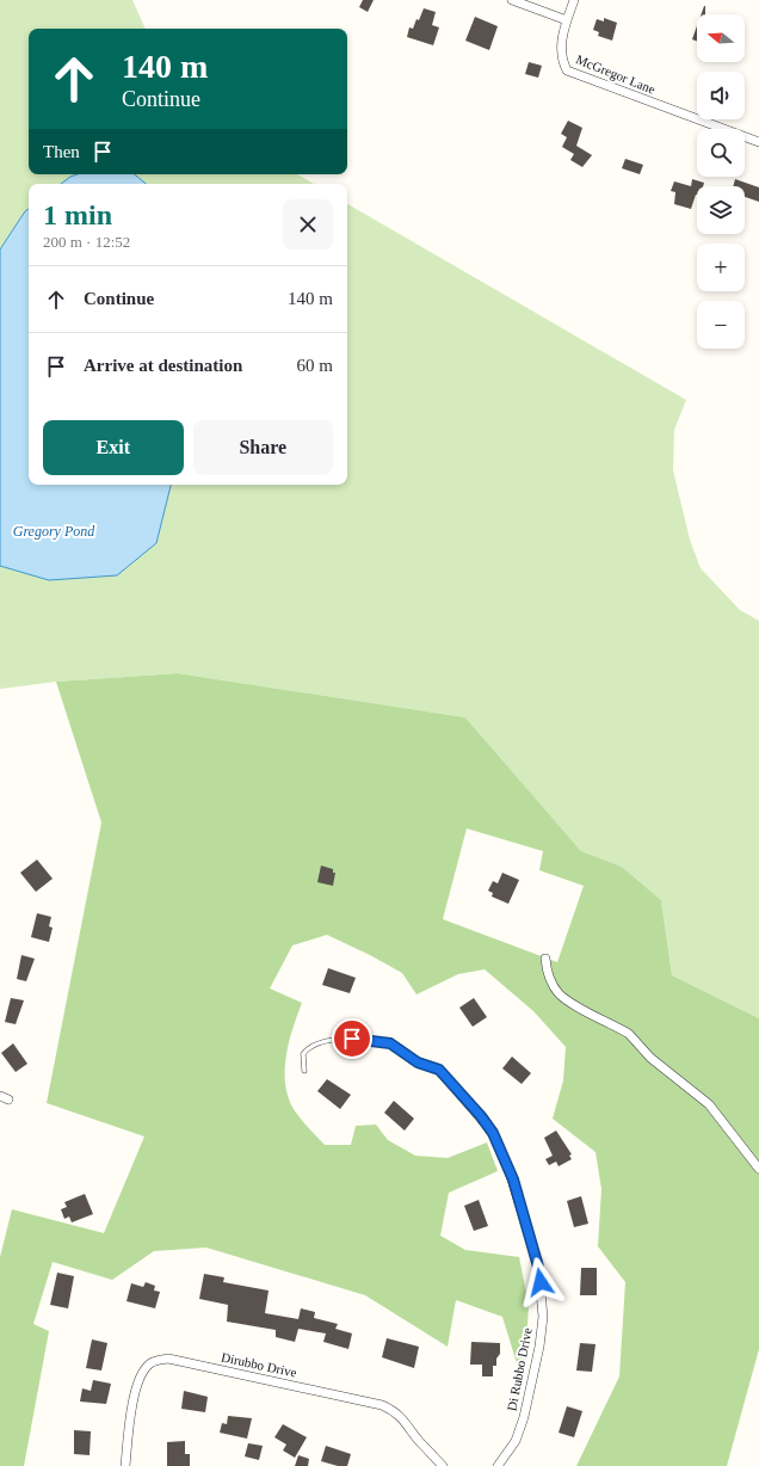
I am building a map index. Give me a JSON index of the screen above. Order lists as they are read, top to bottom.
{
  "streets": {
    "street": ["McGregor Lane", "Dirubbo Drive", "Di Rubbo Drive"]
  },
  "water": ["Gregory Pond"],
  "north": "left",
  "page": {
    "map_buttons": ["+", "−"],
    "turn": ["140 m", "Continue"],
    "then": "Then",
    "heading": ["1 min", "200 m · 12:52"],
    "list": [
      {
        "name": "Continue",
        "value": "140 m"
      },
      {
        "name": "Arrive at destination",
        "value": "60 m"
      }
    ],
    "buttons": ["Exit", "Share"]
  }
}
